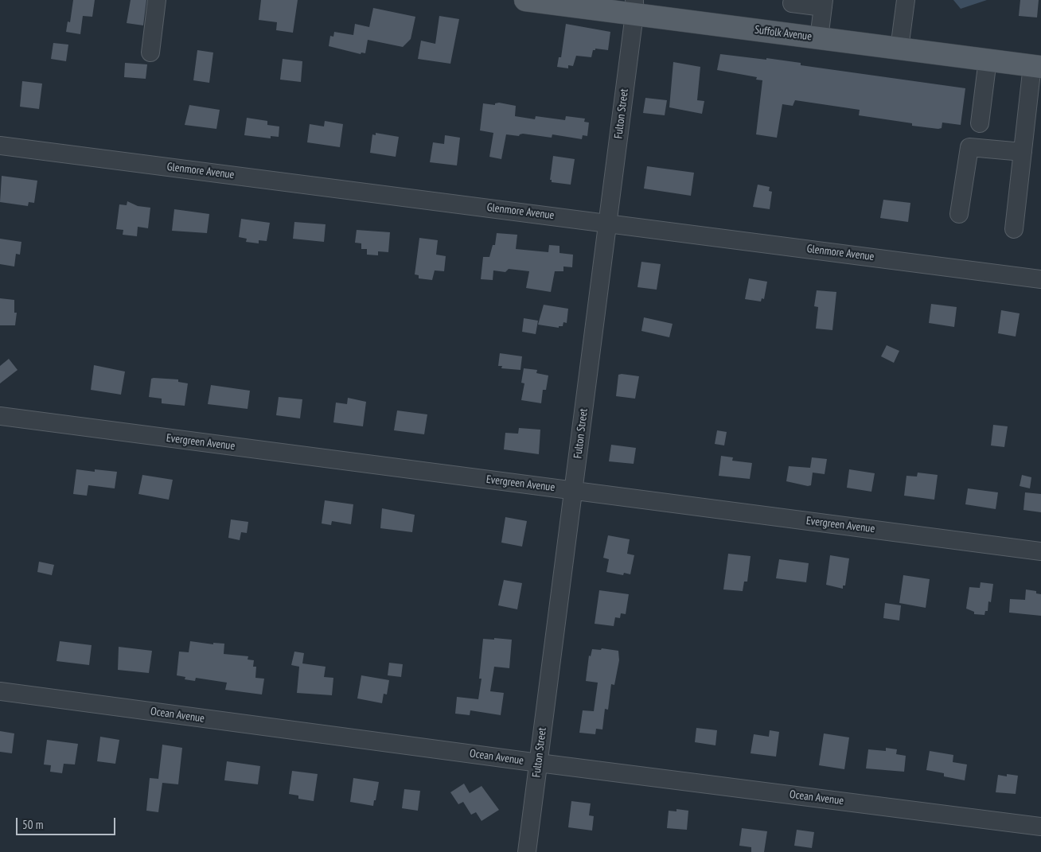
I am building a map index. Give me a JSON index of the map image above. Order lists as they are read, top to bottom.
{
  "streets": {
    "main road": ["Suffolk Avenue"],
    "street": [
      "Fulton Street",
      "Glenmore Avenue",
      "Evergreen Avenue",
      "Ocean Avenue"
    ]
  },
  "crossings": [
    ["Suffolk Avenue", "Fulton Street"],
    ["Fulton Street", "Glenmore Avenue"],
    ["Fulton Street", "Evergreen Avenue"],
    ["Fulton Street", "Ocean Avenue"]
  ],
  "scale_bar": "50 m"
}
